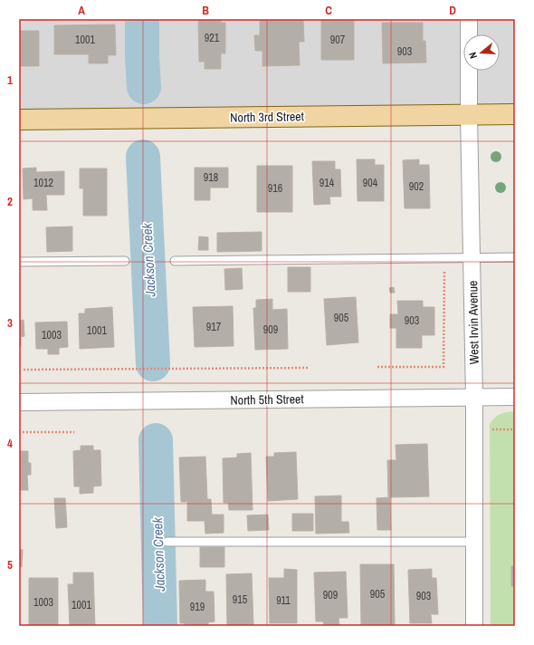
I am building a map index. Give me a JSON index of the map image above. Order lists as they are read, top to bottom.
{
  "streets": {
    "main road": ["North 3rd Street"],
    "street": ["West Irvin Avenue", "North 5th Street"]
  },
  "crossings": [
    ["North 3rd Street", "West Irvin Avenue"],
    ["West Irvin Avenue", "North 5th Street"]
  ],
  "water": ["Jackson Creek"],
  "house_numbers": [
    "921",
    "1001",
    "907",
    "903",
    "918",
    "1012",
    "914",
    "904",
    "902",
    "916",
    "905",
    "903",
    "917",
    "909",
    "1001",
    "1003",
    "905",
    "909",
    "903",
    "915",
    "911",
    "1003",
    "1001",
    "919"
  ],
  "north": "left",
  "grid": {
    "columns": [
      "A",
      "B",
      "C",
      "D"
    ],
    "rows": [
      "1",
      "2",
      "3",
      "4",
      "5"
    ]
  }
}
